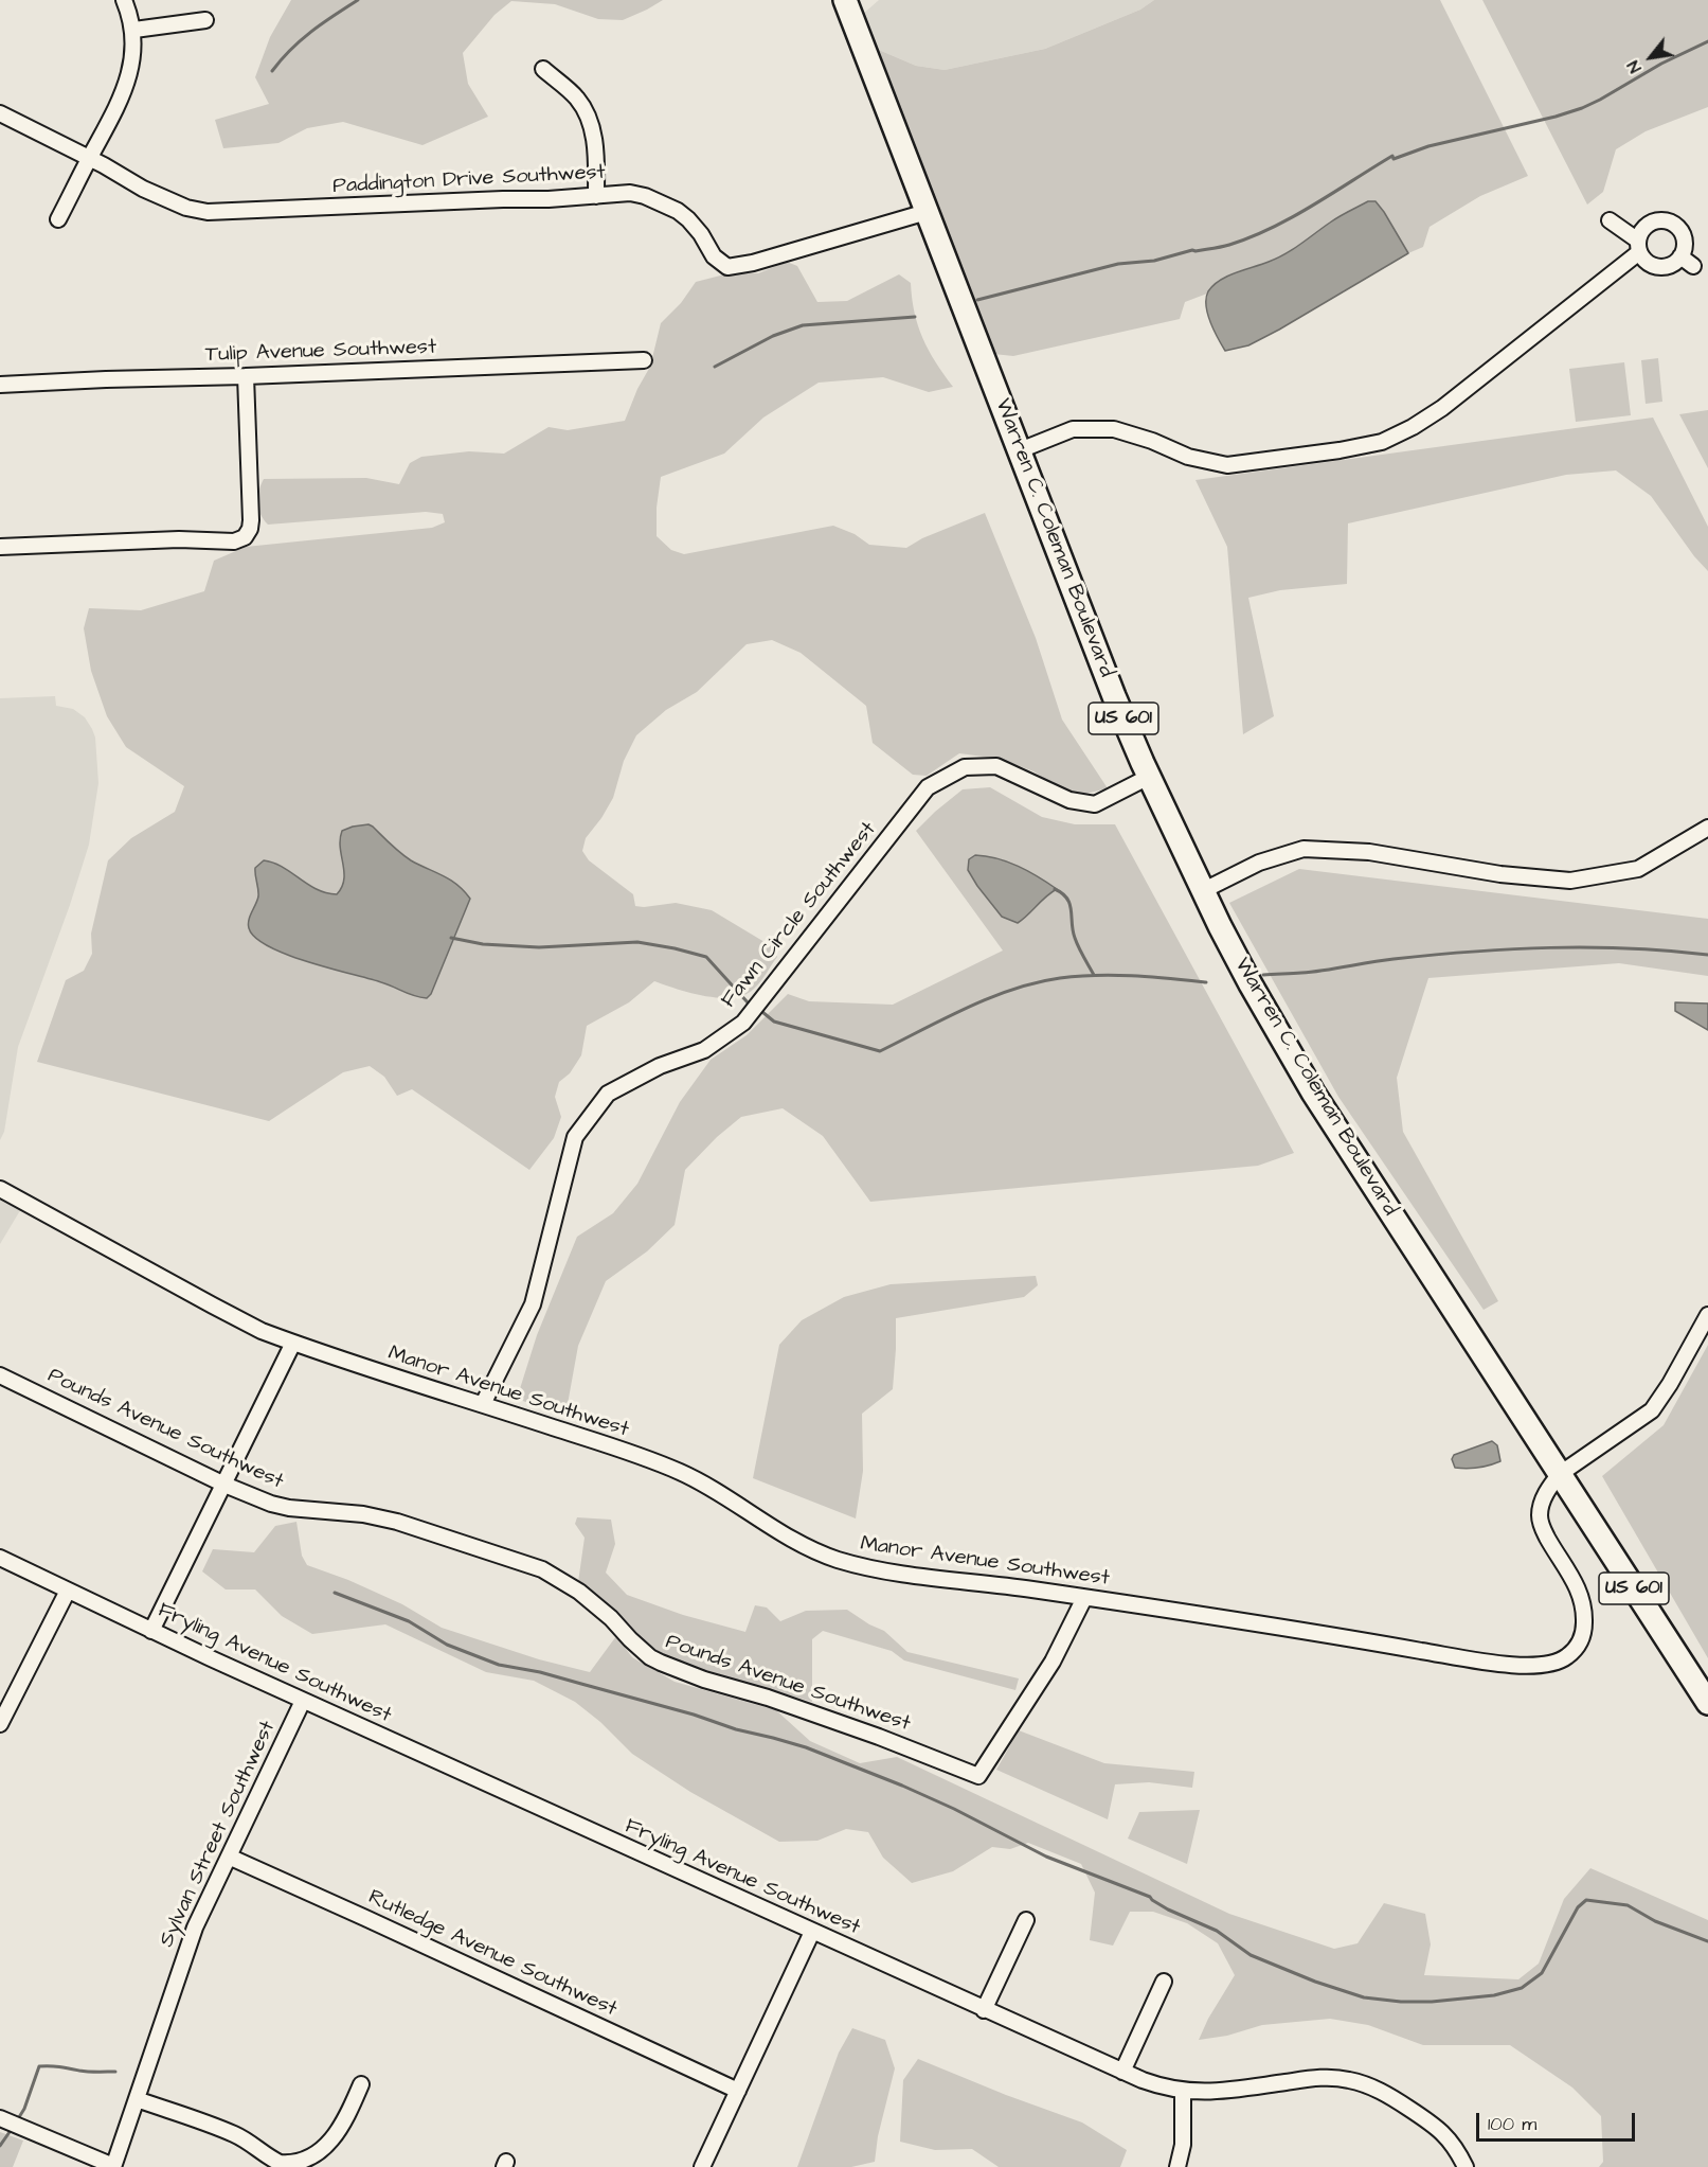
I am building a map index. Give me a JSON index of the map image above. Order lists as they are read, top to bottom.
{
  "streets": {
    "highway": ["Warren C. Coleman Boulevard", "US 601"],
    "street": [
      "Paddington Drive Southwest",
      "Tulip Avenue Southwest",
      "Fawn Circle Southwest",
      "Manor Avenue Southwest",
      "Pounds Avenue Southwest",
      "Fryling Avenue Southwest",
      "Sylvan Street Southwest",
      "Rutledge Avenue Southwest"
    ]
  },
  "crossings": [
    ["Paddington Drive Southwest", "Warren C. Coleman Boulevard"],
    ["Warren C. Coleman Boulevard", "Fawn Circle Southwest"],
    ["Warren C. Coleman Boulevard", "Manor Avenue Southwest"],
    ["Fawn Circle Southwest", "Manor Avenue Southwest"],
    ["Manor Avenue Southwest", "Pounds Avenue Southwest"],
    ["Fryling Avenue Southwest", "Sylvan Street Southwest"],
    ["Sylvan Street Southwest", "Rutledge Avenue Southwest"]
  ],
  "scale_bar": "100 m",
  "north": "bottom left"
}
